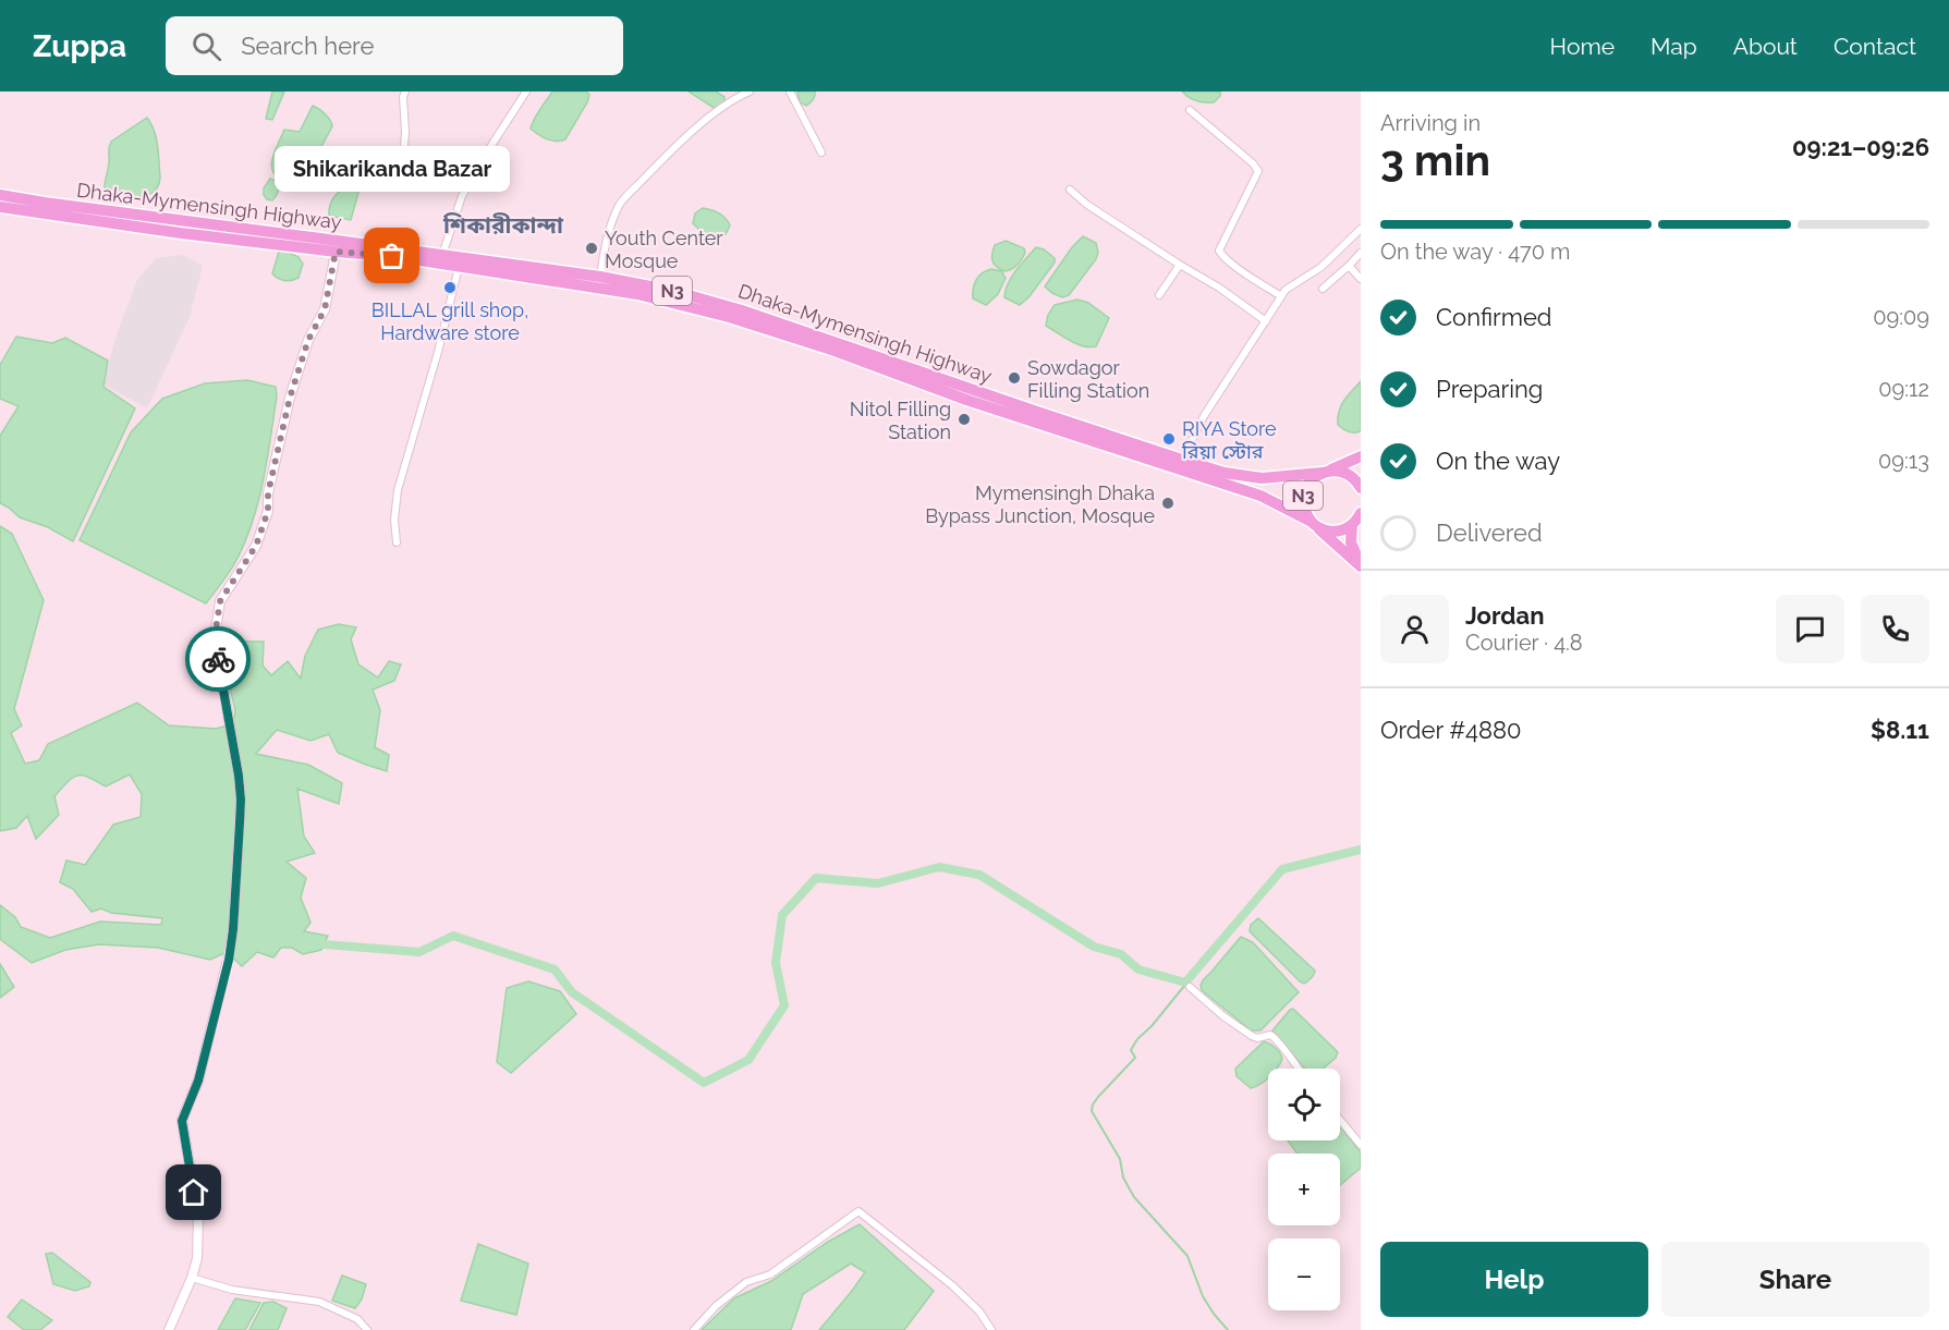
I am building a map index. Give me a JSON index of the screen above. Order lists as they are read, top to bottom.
{
  "streets": {
    "highway": ["Dhaka-Mymensingh Highway", "N3"]
  },
  "crossings": [
    ["Dhaka-Mymensingh Highway", "N3"]
  ],
  "districts": ["শিকারীকান্দা"],
  "places": [
    "Youth Center Mosque",
    "Shikarikanda Bazar",
    "BILLAL grill shop, Hardware store",
    "Sowdagor Filling Station",
    "Nitol Filling Station",
    "RIYA Store রিয়া স্টোর",
    "Mymensingh Dhaka Bypass Junction, Mosque"
  ],
  "page": {
    "header": "Zuppa",
    "search": "Search here",
    "nav": [
      "Home",
      "Map",
      "About",
      "Contact"
    ],
    "heading": ["3 min", "Arriving in", "09:21–09:26"],
    "panel": [
      "Jordan",
      "Courier · 4.8",
      "Order #4880",
      "$8.11"
    ],
    "bubble": "Shikarikanda Bazar",
    "bar": "On the way · 470 m",
    "list": [
      ["Confirmed", "09:09"],
      ["Preparing", "09:12"],
      ["On the way", "09:13"],
      "Delivered"
    ],
    "map_buttons": ["+", "−"],
    "buttons": ["Help", "Share"]
  }
}
